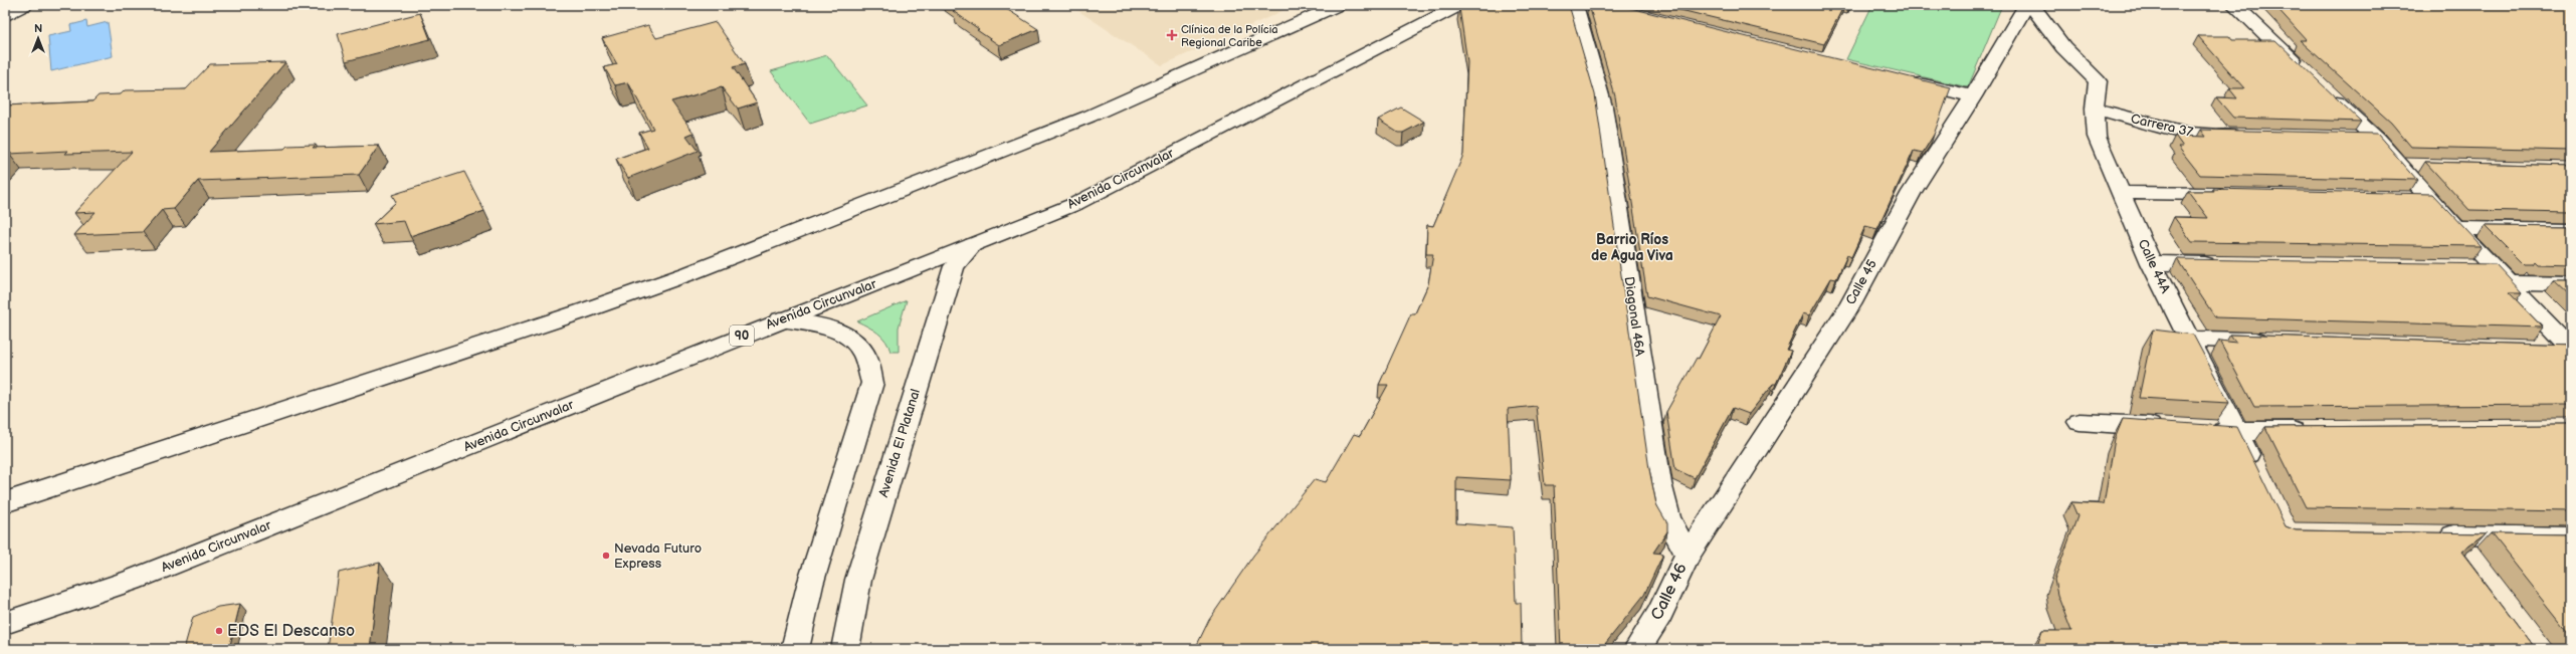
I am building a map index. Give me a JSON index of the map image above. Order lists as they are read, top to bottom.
{
  "streets": {
    "main road": [
      "Carrera 37",
      "Avenida Circunvalar",
      "Calle 44A",
      "Calle 45",
      "Diagonal 46A",
      "90",
      "Avenida El Platanal",
      "Calle 46"
    ]
  },
  "crossings": [
    ["Carrera 37", "Calle 44A"],
    ["Avenida Circunvalar", "Avenida El Platanal"],
    ["Calle 45", "Diagonal 46A"],
    ["Calle 45", "Calle 46"],
    ["Diagonal 46A", "Calle 46"]
  ],
  "districts": ["Barrio Ríos de Agua Viva"],
  "places": {
    "health": ["Clínica de la Polícia Regional Caribe"],
    "other": ["Nevada Futuro Express", "EDS El Descanso"]
  },
  "north": "top"
}
